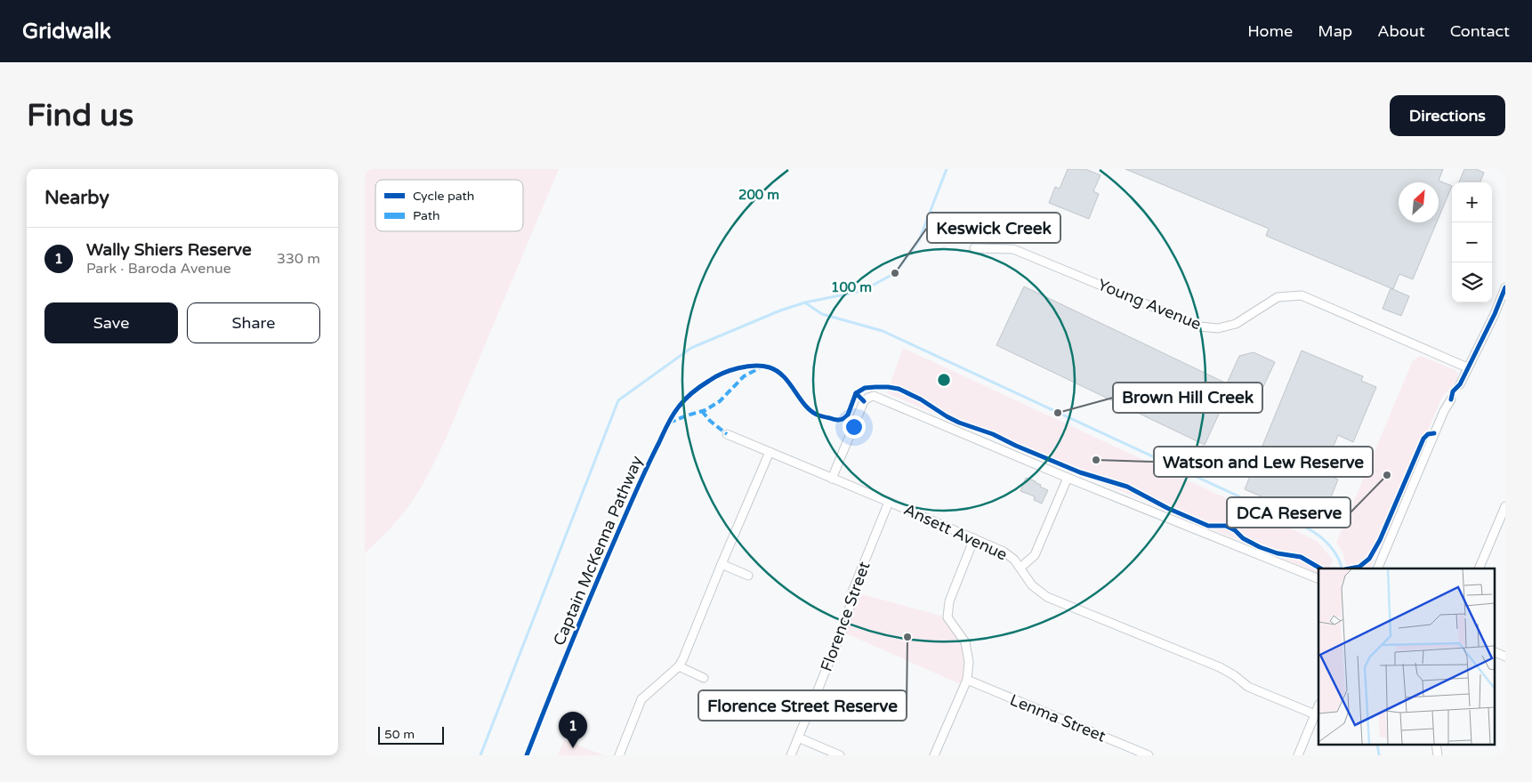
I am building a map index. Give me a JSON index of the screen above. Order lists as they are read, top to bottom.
{
  "streets": {
    "street": [
      "Young Avenue",
      "Ansett Avenue",
      "Florence Street",
      "Lenma Street"
    ],
    "cycle path": ["Captain McKenna Pathway"]
  },
  "crossings": [
    ["Ansett Avenue", "Florence Street"]
  ],
  "places": [
    "Keswick Creek",
    "Brown Hill Creek",
    "Watson and Lew Reserve",
    "DCA Reserve",
    "Florence Street Reserve"
  ],
  "legend": ["Cycle path", "Path"],
  "scale_bar": "50 m",
  "north": "top right",
  "page": {
    "header": "Gridwalk",
    "nav": [
      "Home",
      "Map",
      "About",
      "Contact"
    ],
    "buttons": [
      "Directions",
      ["Save", "Share"]
    ],
    "title": "Find us",
    "heading": "Nearby",
    "map_buttons": ["+", "−"],
    "list": [
      {
        "mark": "1",
        "name": "Wally Shiers Reserve",
        "note": "Park · Baroda Avenue",
        "value": "330 m"
      }
    ],
    "pins": "1",
    "scale": "50 m"
  },
  "rings": ["200 m", "100 m"]
}
